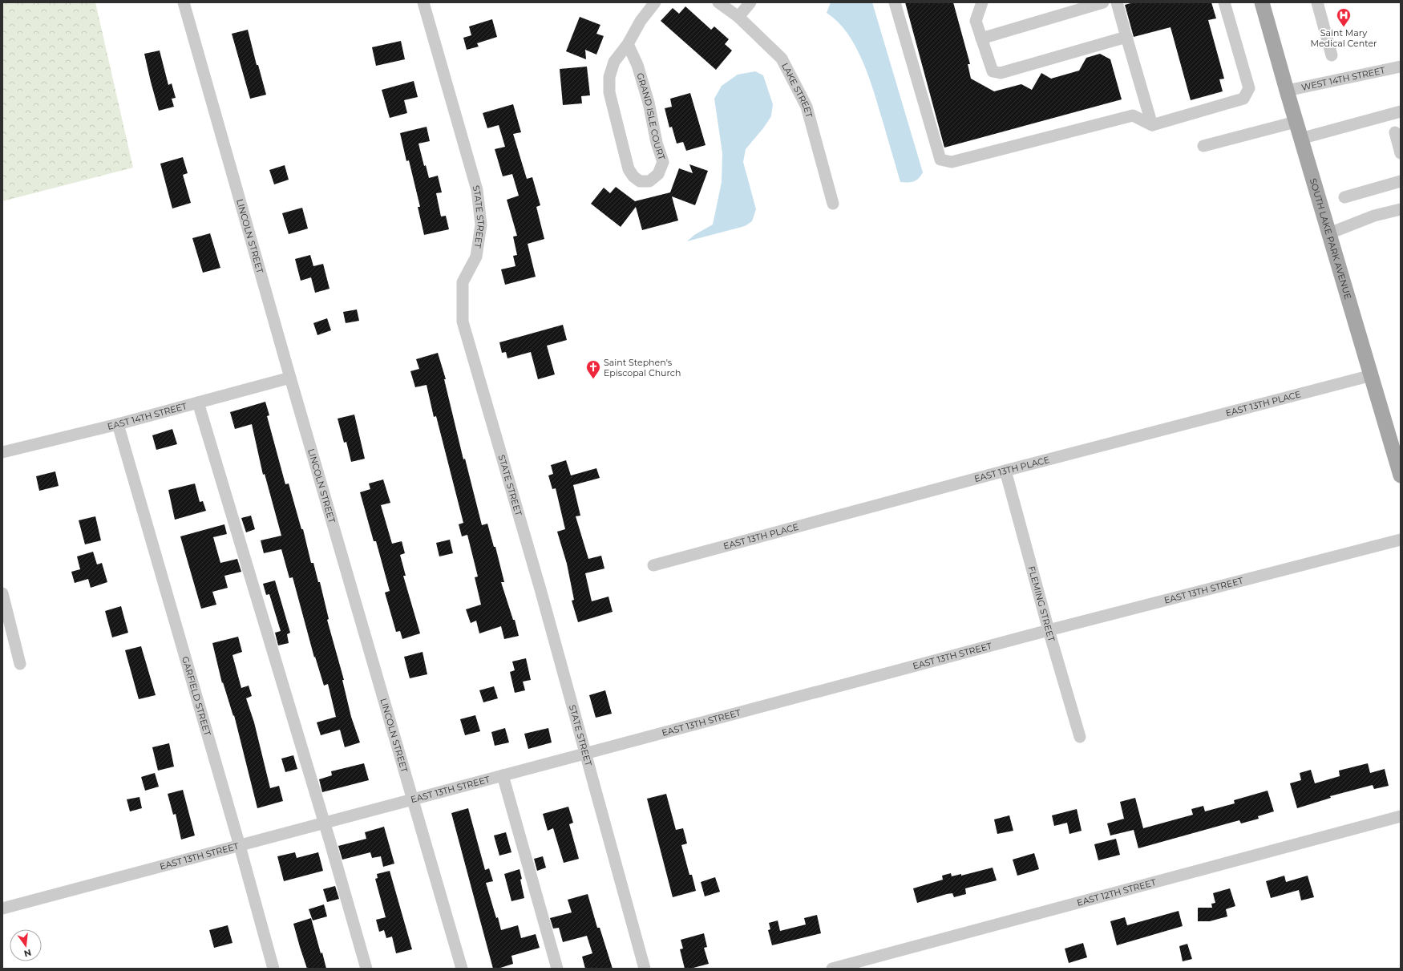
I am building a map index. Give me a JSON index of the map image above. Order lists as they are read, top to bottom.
{
  "streets": {
    "main road": ["SOUTH LAKE PARK AVENUE"],
    "street": [
      "WEST 14TH STREET",
      "LAKE STREET",
      "GRAND ISLE COURT",
      "STATE STREET",
      "LINCOLN STREET",
      "EAST 13TH PLACE",
      "EAST 14TH STREET",
      "EAST 13TH STREET",
      "FLEMING STREET",
      "GARFIELD STREET",
      "EAST 12TH STREET"
    ]
  },
  "crossings": [
    ["WEST 14TH STREET", "SOUTH LAKE PARK AVENUE"],
    ["STATE STREET", "EAST 13TH STREET"],
    ["LINCOLN STREET", "EAST 14TH STREET"],
    ["LINCOLN STREET", "EAST 13TH STREET"],
    ["SOUTH LAKE PARK AVENUE", "EAST 13TH PLACE"],
    ["EAST 13TH PLACE", "FLEMING STREET"],
    ["EAST 14TH STREET", "GARFIELD STREET"],
    ["EAST 13TH STREET", "FLEMING STREET"],
    ["EAST 13TH STREET", "GARFIELD STREET"]
  ],
  "places": {
    "hospital": ["Saint Mary Medical Center"],
    "church": ["Saint Stephen's Episcopal Church"]
  },
  "north": "bottom"
}
